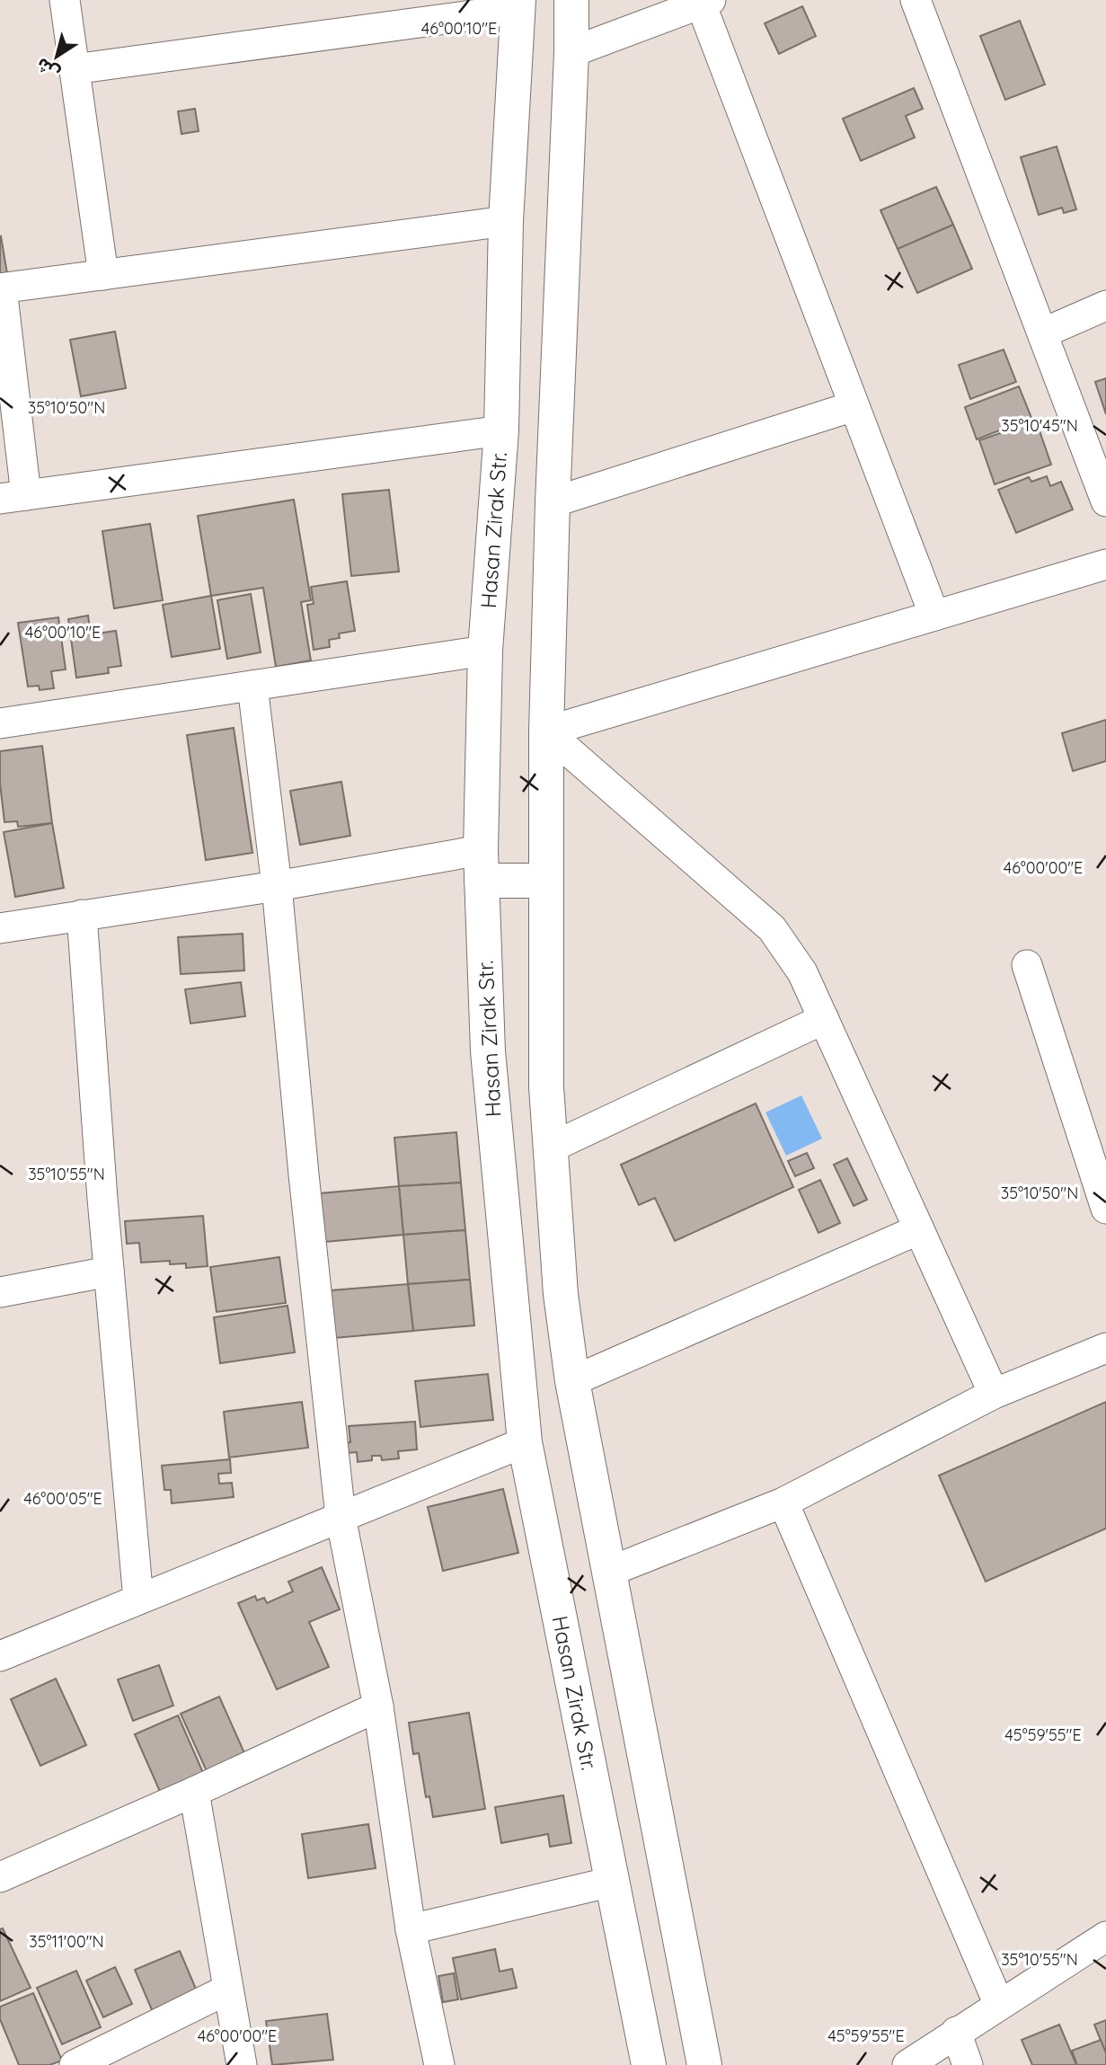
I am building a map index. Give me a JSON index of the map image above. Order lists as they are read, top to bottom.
{
  "streets": {
    "main road": ["Hasan Zirak Str."]
  },
  "north": "bottom left",
  "coordinates": [
    "46°00'10\"E",
    "35°10'50\"N",
    "35°10'45\"N",
    "46°00'00\"E",
    "35°10'55\"N",
    "46°00'05\"E",
    "45°59'55\"E",
    "35°11'00\"N"
  ]
}
